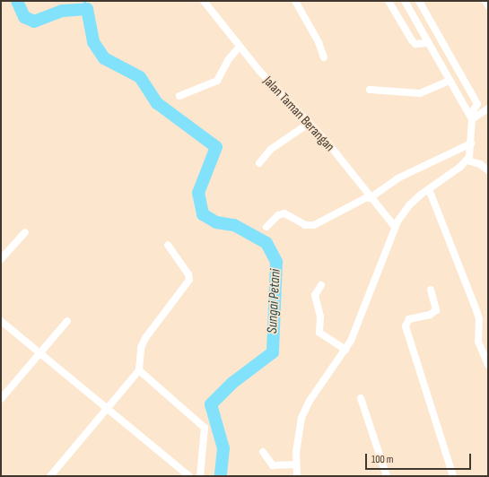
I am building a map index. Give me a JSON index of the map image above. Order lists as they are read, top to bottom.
{
  "streets": {
    "street": ["Jalan Taman Berangan"]
  },
  "water": ["Sungai Petani"],
  "scale_bar": "100 m"
}
